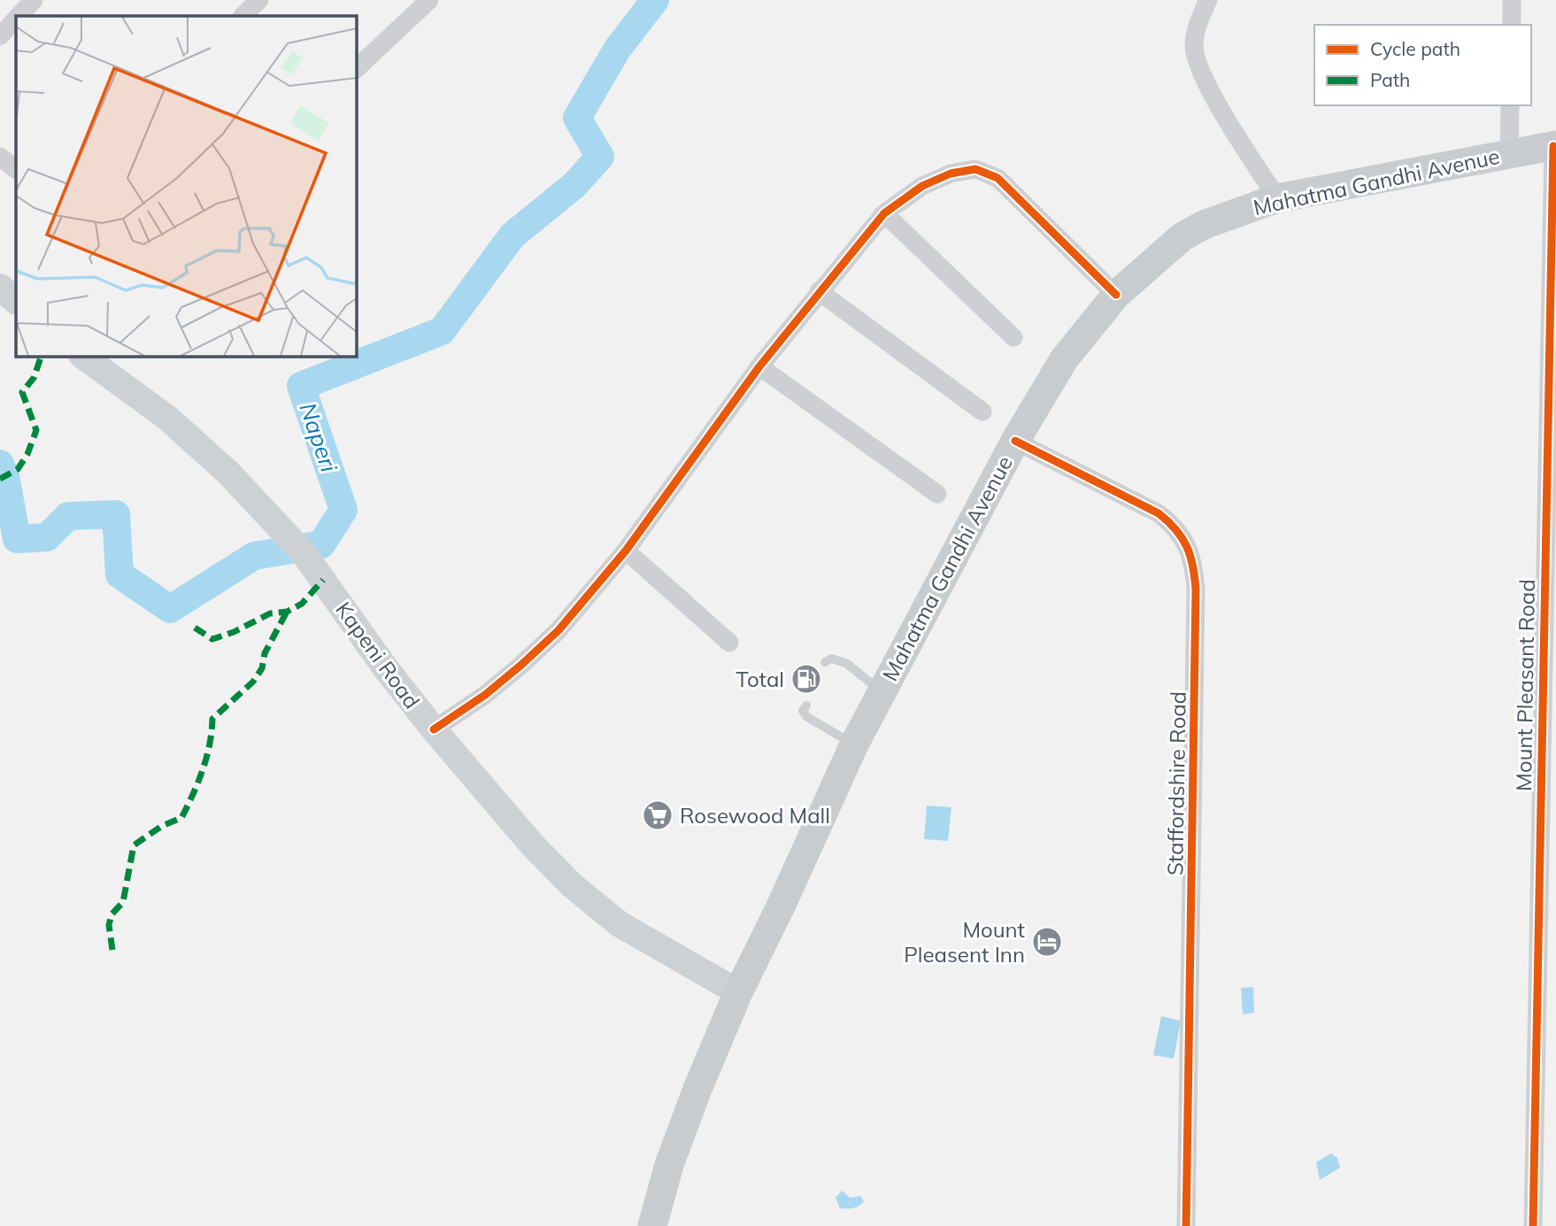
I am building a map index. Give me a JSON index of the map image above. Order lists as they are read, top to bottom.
{
  "streets": {
    "main road": ["Mahatma Gandhi Avenue", "Kapeni Road"],
    "street": ["Mount Pleasant Road", "Staffordshire Road"]
  },
  "crossings": [
    ["Mahatma Gandhi Avenue", "Kapeni Road"],
    ["Mahatma Gandhi Avenue", "Mount Pleasant Road"],
    ["Mahatma Gandhi Avenue", "Staffordshire Road"]
  ],
  "water": ["Naperi"],
  "places": {
    "fuel station": ["Total"],
    "supermarket": ["Rosewood Mall"],
    "hotel": ["Mount Pleasent Inn"]
  },
  "legend": ["Cycle path", "Path"]
}
